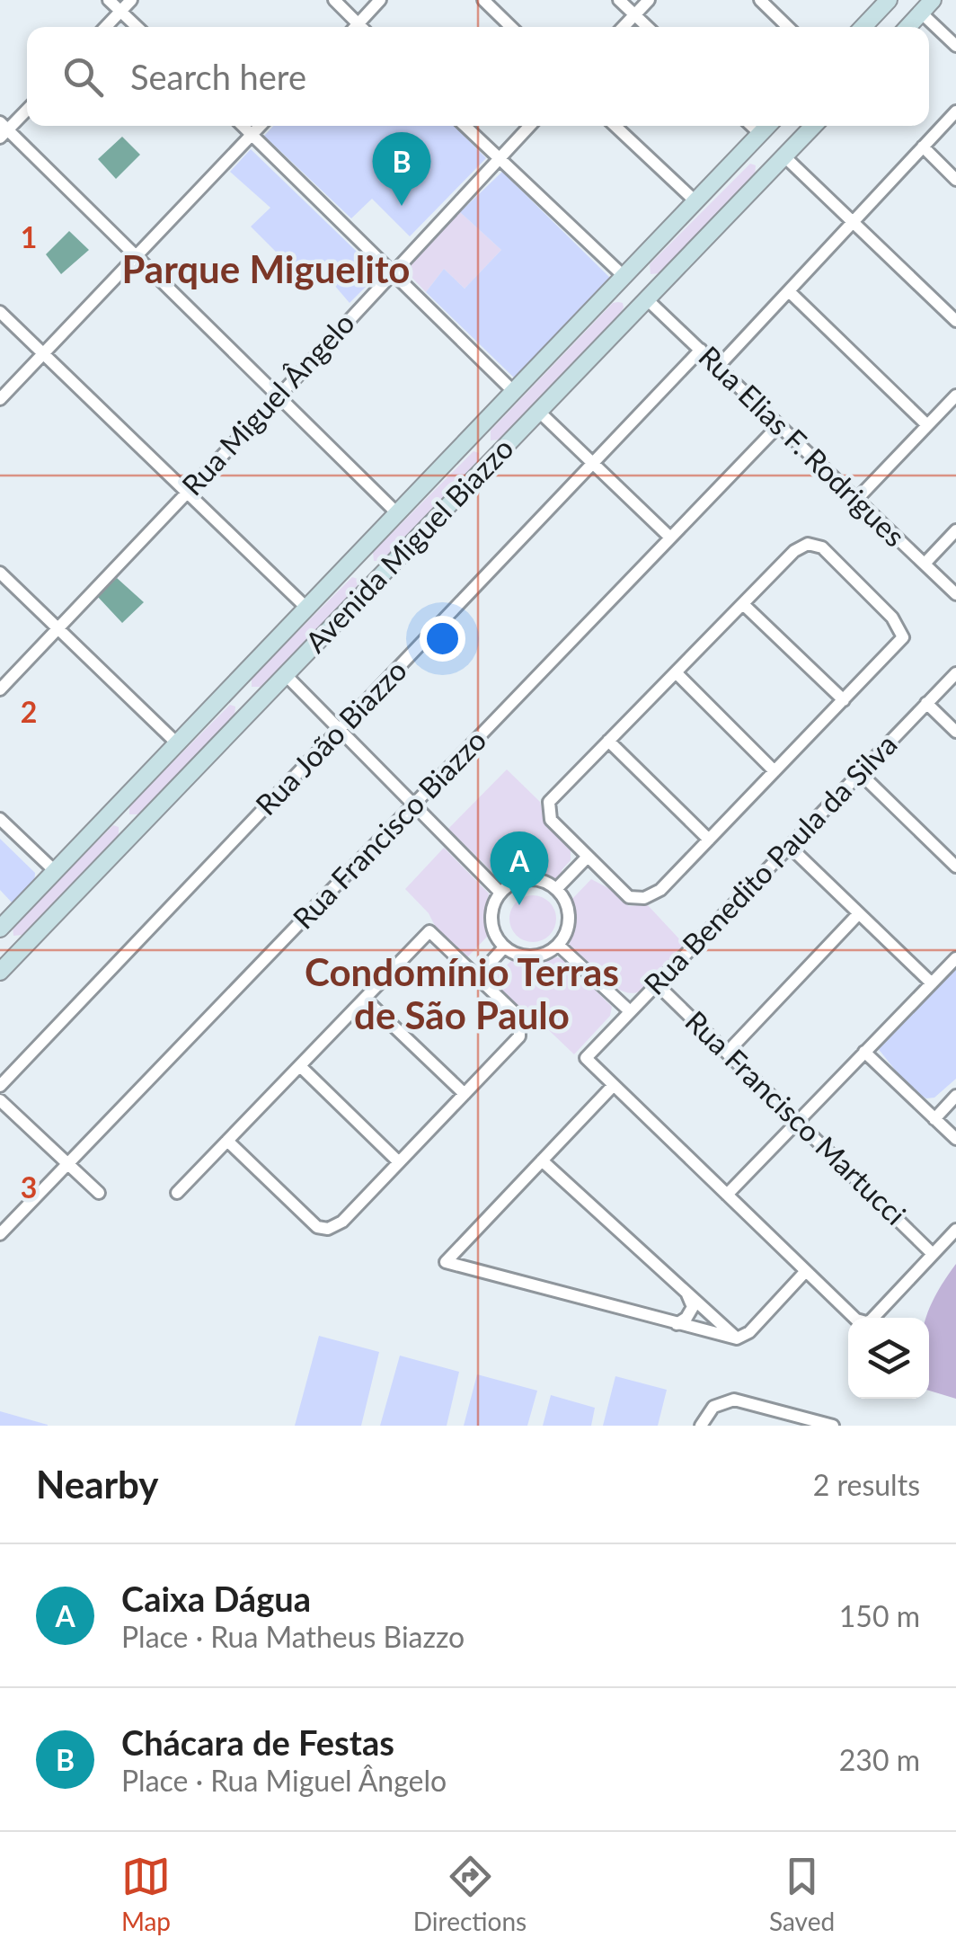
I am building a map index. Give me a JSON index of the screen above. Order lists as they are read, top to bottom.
{
  "streets": {
    "street": [
      "Rua Miguel Ângelo",
      "Rua Elias F. Rodrigues",
      "Avenida Miguel Biazzo",
      "Rua João Biazzo",
      "Rua Francisco Biazzo",
      "Rua Benedito Paula da Silva",
      "Rua Francisco Martucci"
    ]
  },
  "crossings": [
    ["Rua Elias F. Rodrigues", "Avenida Miguel Biazzo"],
    ["Rua Elias F. Rodrigues", "Rua João Biazzo"],
    ["Rua Elias F. Rodrigues", "Rua Francisco Biazzo"],
    ["Rua Benedito Paula da Silva", "Rua Francisco Martucci"]
  ],
  "districts": ["Parque Miguelito", "Condomínio Terras de São Paulo"],
  "page": {
    "search": "Search here",
    "pins": ["B", "A"],
    "heading": ["Nearby", "2 results"],
    "list": [
      {
        "mark": "A",
        "name": "Caixa Dágua",
        "note": "Place · Rua Matheus Biazzo",
        "value": "150 m"
      },
      {
        "mark": "B",
        "name": "Chácara de Festas",
        "note": "Place · Rua Miguel Ângelo",
        "value": "230 m"
      }
    ],
    "nav": ["Map", "Directions", "Saved"]
  },
  "grid": {
    "rows": ["1", "2", "3"]
  }
}
